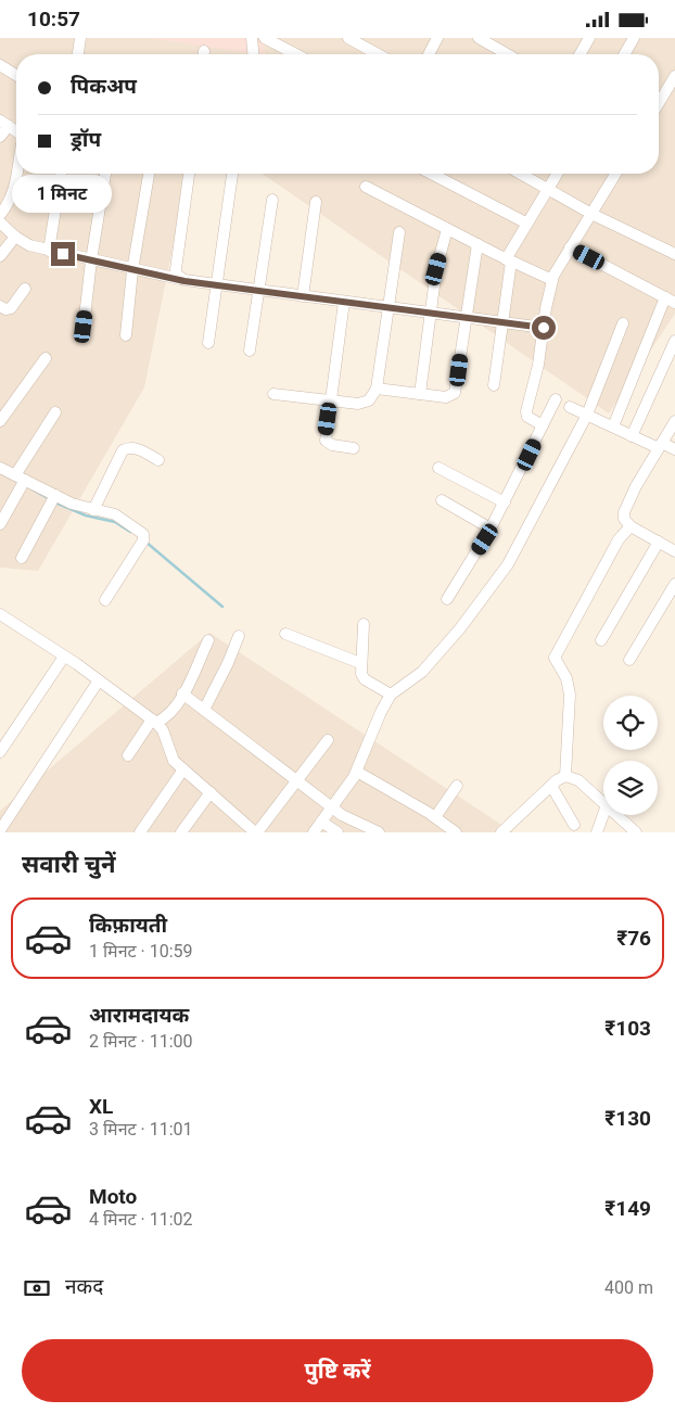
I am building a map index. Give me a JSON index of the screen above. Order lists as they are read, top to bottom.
{
  "page": {
    "status": "10:57",
    "banner": ["पिकअप", "ड्रॉप"],
    "bubble": "1 मिनट",
    "heading": "सवारी चुनें",
    "list": [
      {
        "name": "किफ़ायती",
        "note": "1 मिनट · 10:59",
        "value": "₹76"
      },
      {
        "name": "आरामदायक",
        "note": "2 मिनट · 11:00",
        "value": "₹103"
      },
      {
        "name": "XL",
        "note": "3 मिनट · 11:01",
        "value": "₹130"
      },
      {
        "name": "Moto",
        "note": "4 मिनट · 11:02",
        "value": "₹149"
      }
    ],
    "pay": ["नकद", "400 m"],
    "buttons": "पुष्टि करें"
  }
}
